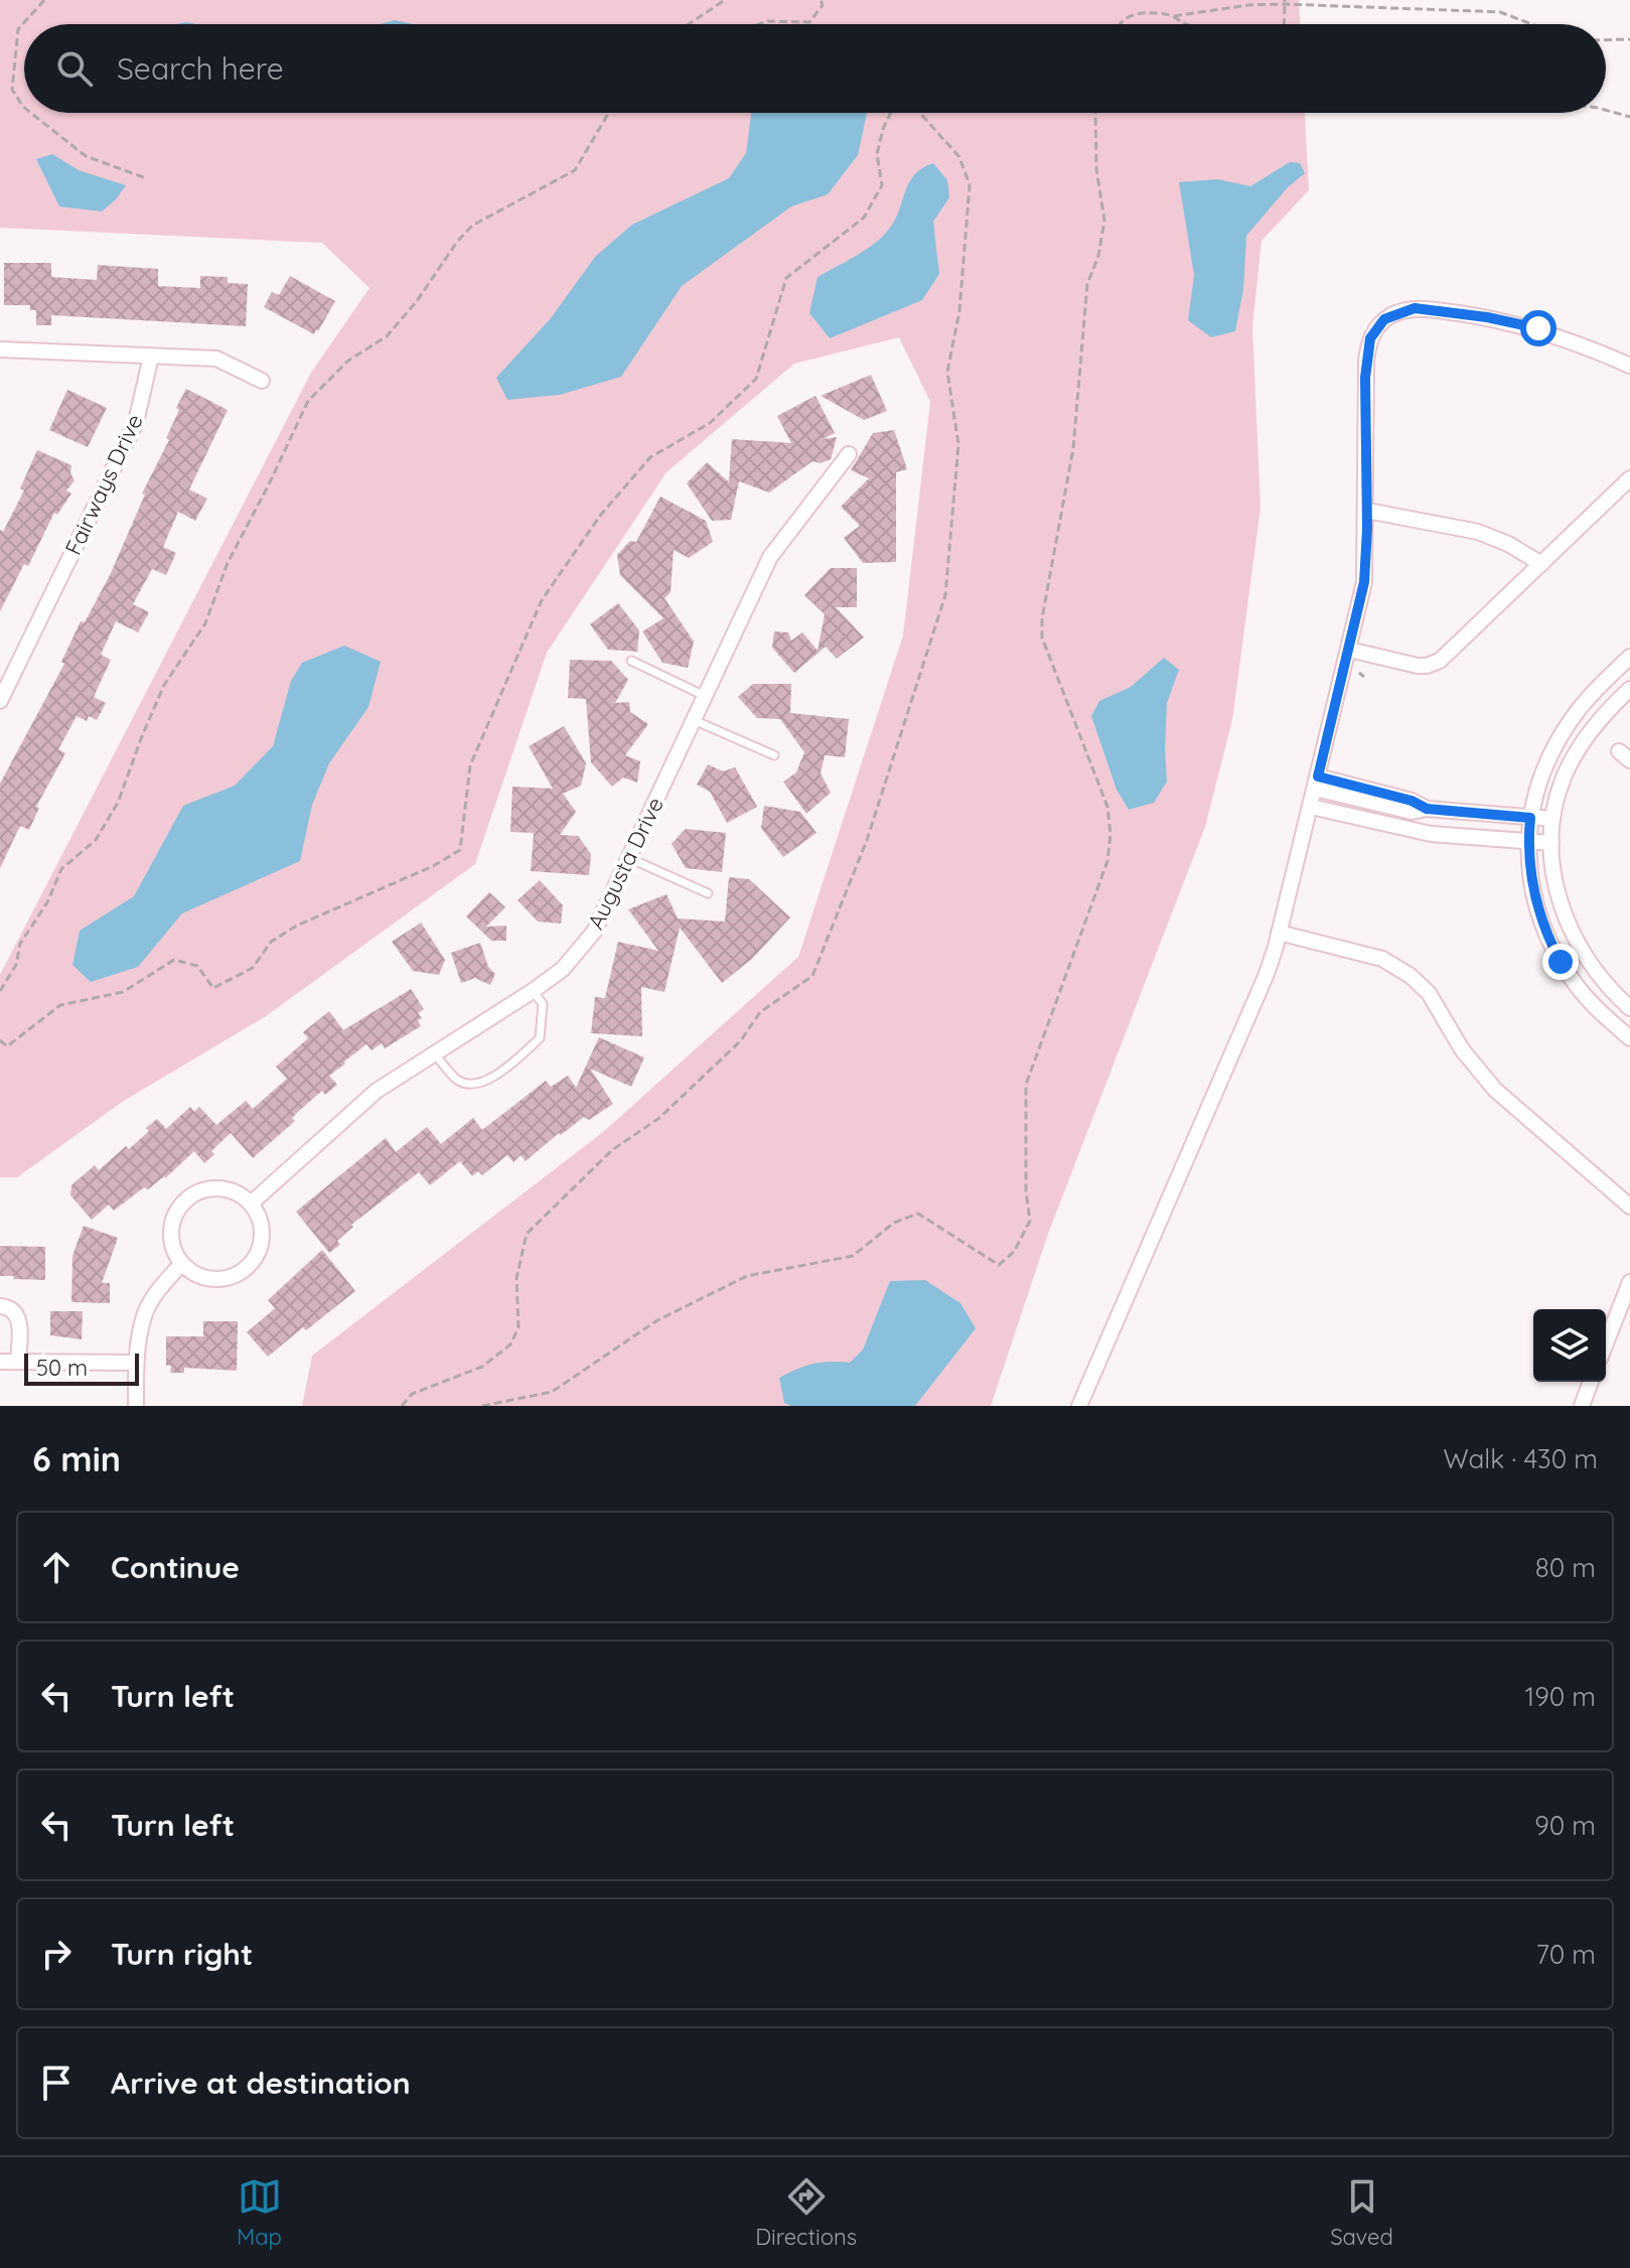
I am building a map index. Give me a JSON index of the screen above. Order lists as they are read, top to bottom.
{
  "streets": {
    "street": ["Fairways Drive", "Augusta Drive"]
  },
  "scale_bar": "50 m",
  "page": {
    "search": "Search here",
    "scale": "50 m",
    "heading": ["6 min", "Walk · 430 m"],
    "list": [
      ["Continue", "80 m"],
      ["Turn left", "190 m"],
      ["Turn left", "90 m"],
      ["Turn right", "70 m"],
      "Arrive at destination"
    ],
    "nav": ["Map", "Directions", "Saved"]
  }
}
